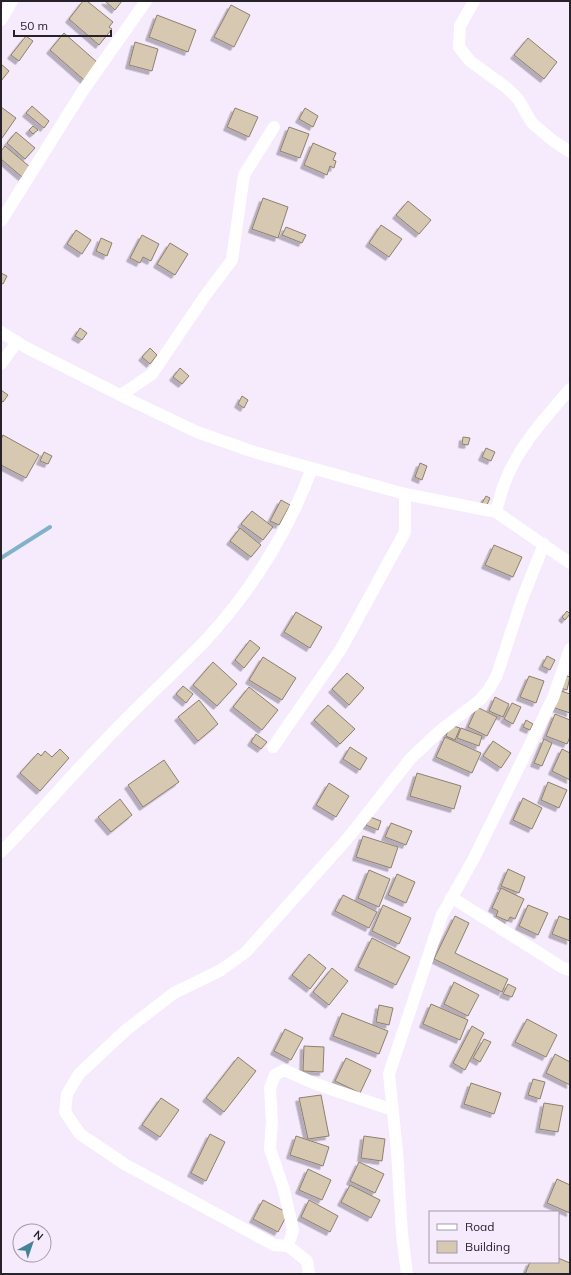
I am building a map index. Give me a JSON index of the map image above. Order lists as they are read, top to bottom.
{
  "legend": ["Road", "Building"],
  "scale_bar": "50 m",
  "north": "top right"
}
